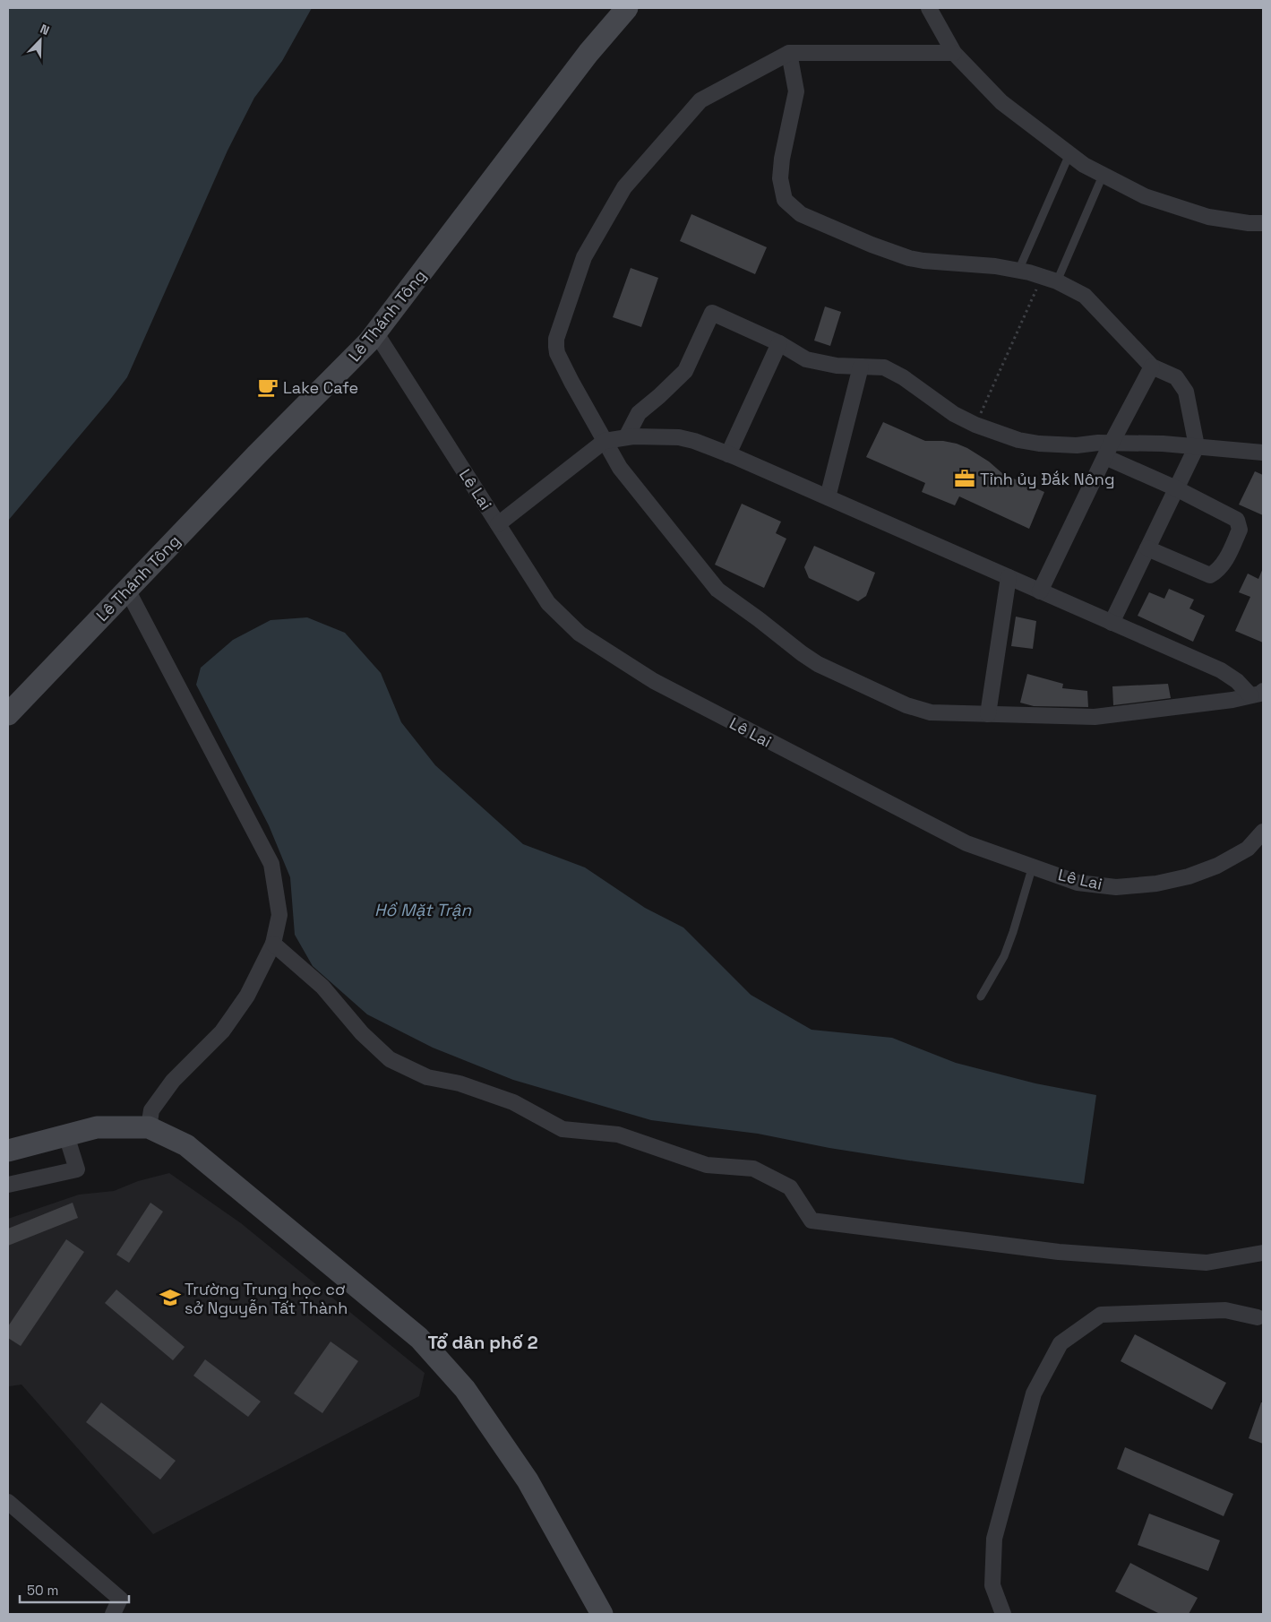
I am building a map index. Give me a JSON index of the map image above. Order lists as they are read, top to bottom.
{
  "streets": {
    "street": ["Lê Thánh Tông", "Lê Lai"]
  },
  "crossings": [
    ["Lê Thánh Tông", "Lê Lai"]
  ],
  "districts": ["Tổ dân phố 2"],
  "water": ["Hồ Mặt Trận"],
  "places": {
    "cafe": ["Lake Cafe"],
    "office": ["Tỉnh ủy Đắk Nông"],
    "school or university": ["Trường Trung học cơ sở Nguyễn Tất Thành"]
  },
  "scale_bar": "50 m",
  "north": "top right"
}
